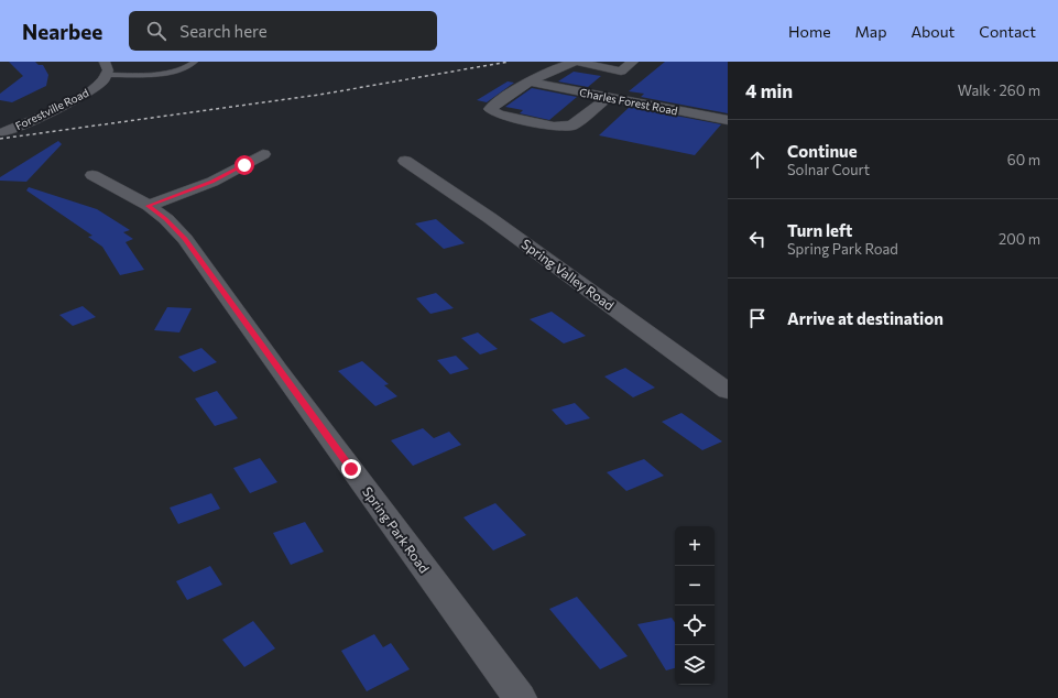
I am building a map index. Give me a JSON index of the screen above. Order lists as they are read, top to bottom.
{
  "streets": {
    "street": [
      "Charles Forest Road",
      "Forestville Road",
      "Spring Valley Road",
      "Spring Park Road"
    ]
  },
  "page": {
    "header": "Nearbee",
    "search": "Search here",
    "nav": [
      "Home",
      "Map",
      "About",
      "Contact"
    ],
    "heading": ["4 min", "Walk · 260 m"],
    "list": [
      ["Continue", "Solnar Court", "60 m"],
      ["Turn left", "Spring Park Road", "200 m"],
      "Arrive at destination"
    ],
    "map_buttons": ["+", "−"]
  }
}
